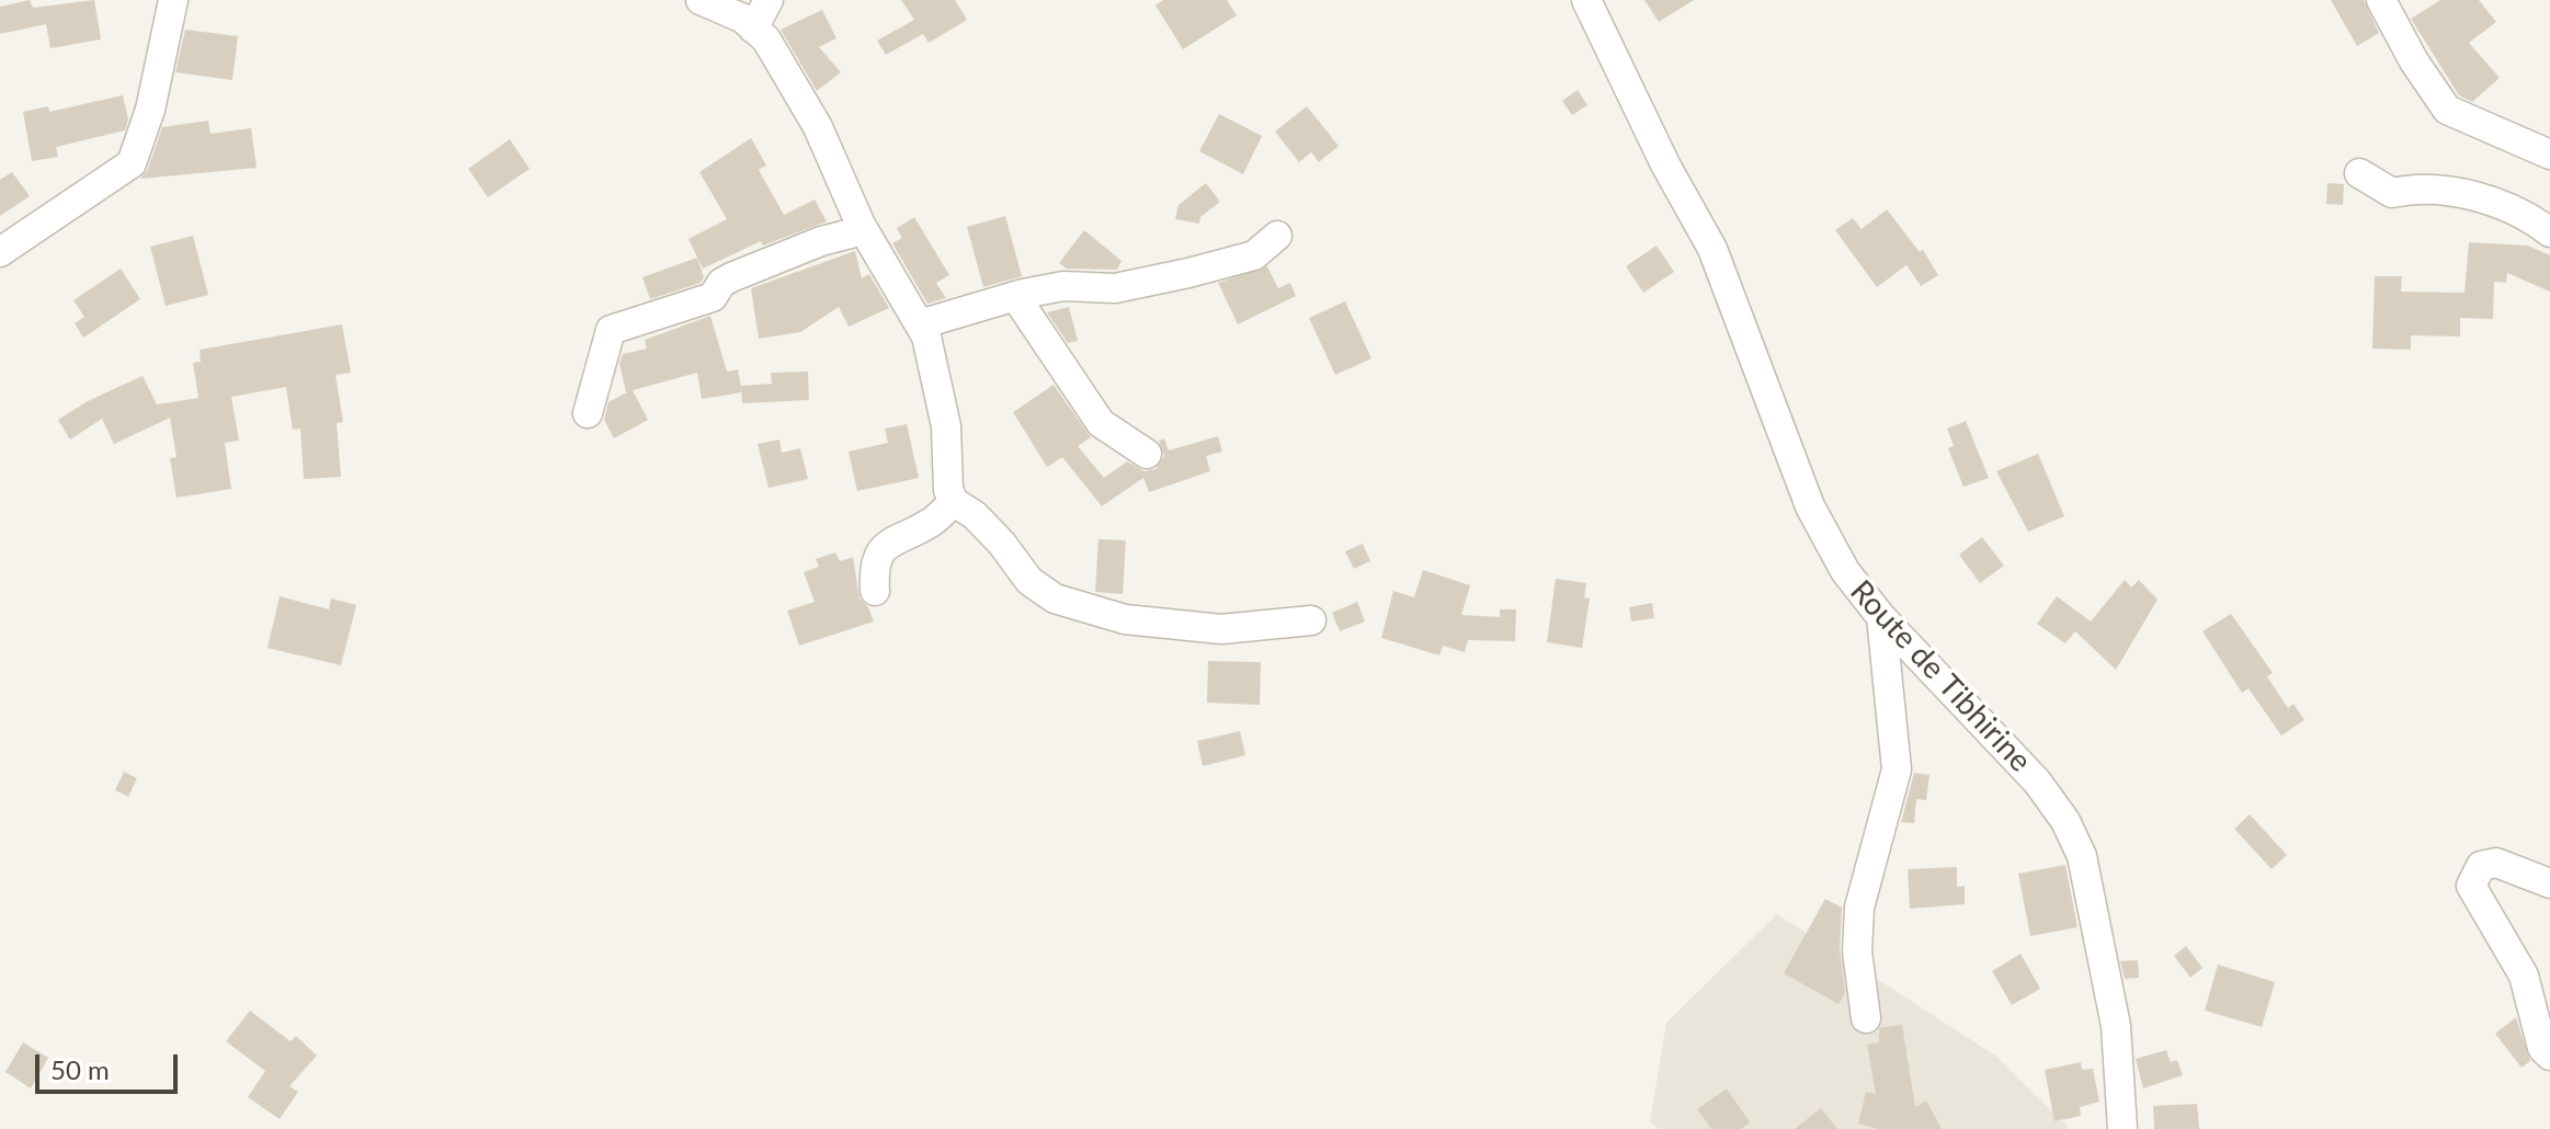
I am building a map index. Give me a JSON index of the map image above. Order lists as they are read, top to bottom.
{
  "streets": {
    "street": ["Route de Tibhirine"]
  },
  "scale_bar": "50 m"
}
